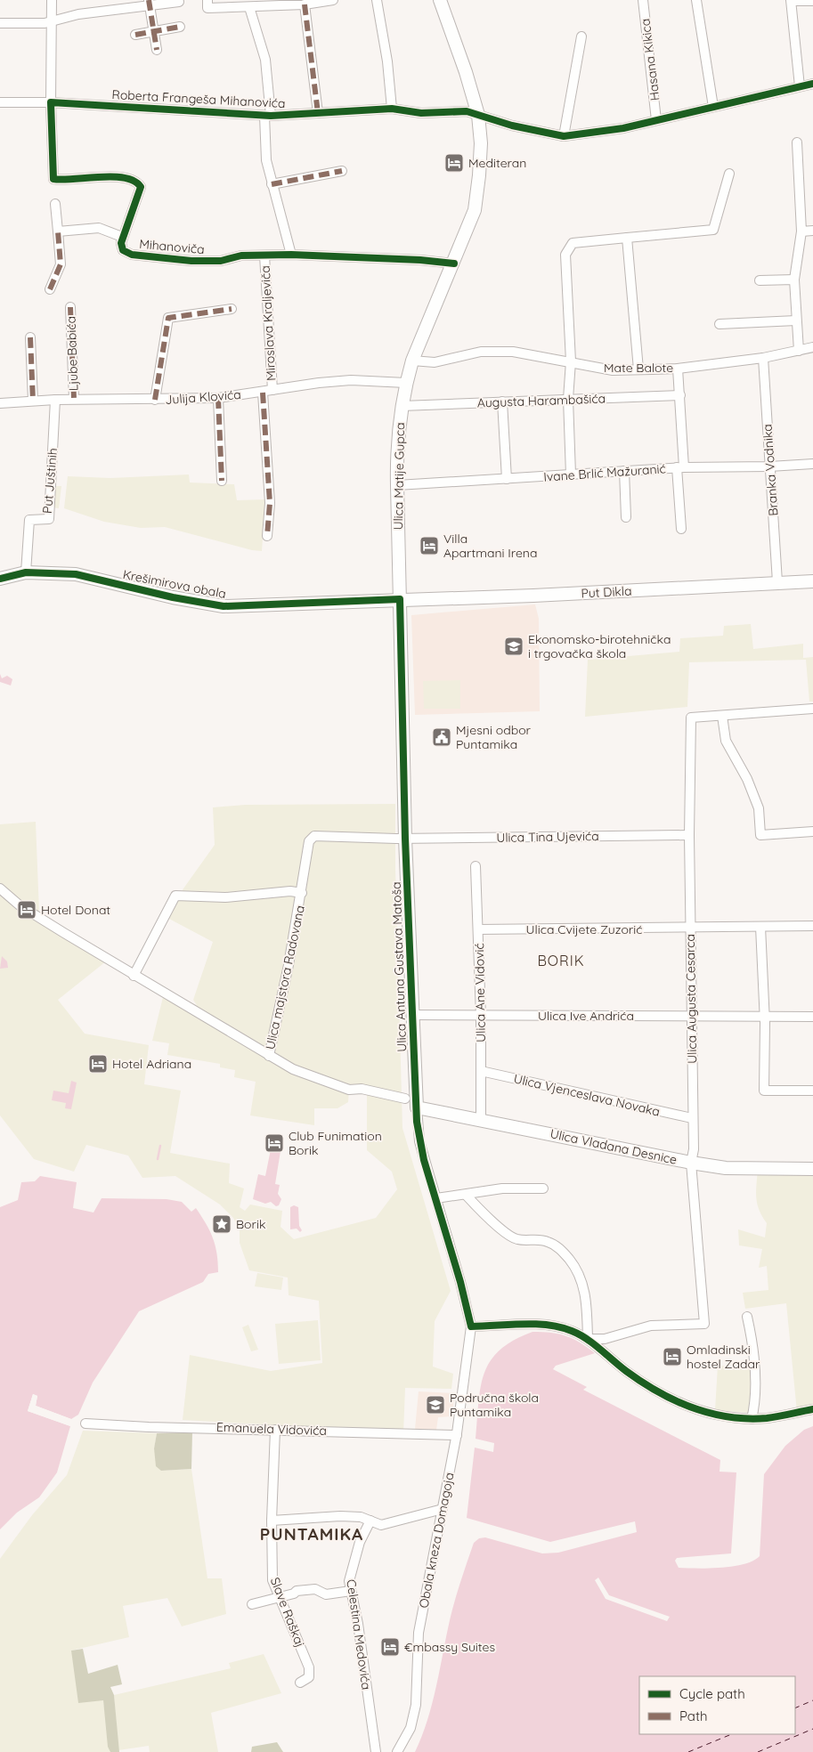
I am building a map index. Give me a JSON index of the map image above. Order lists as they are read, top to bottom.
{
  "streets": {
    "street": [
      "Hasana Kikica",
      "Roberta Frangeša Mihanovića",
      "Mihanoviča",
      "Miroslava Kraljeviča",
      "Ljube Babića",
      "Mate Balote",
      "Julija Klovića",
      "Augusta Harambašića",
      "Branka Vodnika",
      "Ivane Brlić Mažuranić",
      "Ulica Matije Gupca",
      "Put Juštinih",
      "Krešimirova obala",
      "Put Dikla",
      "Ulica Tina Ujevića",
      "Ulica Cvijete Zuzorić",
      "Ulica Antuna Gustava Matoša",
      "Ulica majstora Radovana",
      "Ulica Ane Vidović",
      "Ulica Augusta Cesarca",
      "Ulica Ive Andrića",
      "Ulica Vjenceslava Novaka",
      "Ulica Vladana Desnice",
      "Emanuela Vidovića",
      "Obala kneza Domagoja",
      "Slave Raškaj",
      "Celestina Medovića"
    ]
  },
  "crossings": [
    ["Hasana Kikica", "Roberta Frangeša Mihanovića"],
    ["Roberta Frangeša Mihanovića", "Mihanoviča"],
    ["Roberta Frangeša Mihanovića", "Ulica Matije Gupca"],
    ["Mihanoviča", "Miroslava Kraljeviča"],
    ["Mihanoviča", "Ulica Matije Gupca"],
    ["Miroslava Kraljeviča", "Julija Klovića"],
    ["Ljube Babića", "Julija Klovića"],
    ["Mate Balote", "Branka Vodnika"],
    ["Mate Balote", "Ulica Matije Gupca"],
    ["Julija Klovića", "Ulica Matije Gupca"],
    ["Julija Klovića", "Put Juštinih"],
    ["Augusta Harambašića", "Ulica Matije Gupca"],
    ["Branka Vodnika", "Ivane Brlić Mažuranić"],
    ["Branka Vodnika", "Put Dikla"],
    ["Ivane Brlić Mažuranić", "Ulica Matije Gupca"],
    ["Ulica Matije Gupca", "Krešimirova obala"],
    ["Ulica Matije Gupca", "Put Dikla"],
    ["Ulica Matije Gupca", "Ulica Antuna Gustava Matoša"],
    ["Put Juštinih", "Krešimirova obala"],
    ["Krešimirova obala", "Put Dikla"],
    ["Krešimirova obala", "Ulica Antuna Gustava Matoša"],
    ["Put Dikla", "Ulica Antuna Gustava Matoša"],
    ["Ulica Tina Ujevića", "Ulica Antuna Gustava Matoša"],
    ["Ulica Tina Ujevića", "Ulica majstora Radovana"],
    ["Ulica Tina Ujevića", "Ulica Augusta Cesarca"],
    ["Ulica Cvijete Zuzorić", "Ulica Ane Vidović"],
    ["Ulica Cvijete Zuzorić", "Ulica Augusta Cesarca"],
    ["Ulica Antuna Gustava Matoša", "Ulica majstora Radovana"],
    ["Ulica Antuna Gustava Matoša", "Ulica Ive Andrića"],
    ["Ulica Antuna Gustava Matoša", "Ulica Vladana Desnice"],
    ["Ulica Antuna Gustava Matoša", "Obala kneza Domagoja"],
    ["Ulica Ane Vidović", "Ulica Ive Andrića"],
    ["Ulica Ane Vidović", "Ulica Vjenceslava Novaka"],
    ["Ulica Ane Vidović", "Ulica Vladana Desnice"],
    ["Ulica Augusta Cesarca", "Ulica Ive Andrića"],
    ["Ulica Augusta Cesarca", "Ulica Vjenceslava Novaka"],
    ["Ulica Augusta Cesarca", "Ulica Vladana Desnice"],
    ["Emanuela Vidovića", "Obala kneza Domagoja"],
    ["Emanuela Vidovića", "Slave Raškaj"]
  ],
  "districts": ["BORIK", "PUNTAMIKA"],
  "places": {
    "hotel": [
      "Mediteran",
      "Villa Apartmani Irena",
      "Hotel Donat",
      "Hotel Adriana",
      "Club Funimation Borik",
      "Omladinski hostel Zadar",
      "€mbassy Suites"
    ],
    "school or university": ["Ekonomsko-birotehnička i trgovačka škola", "Područna škola Puntamika"],
    "public building": ["Mjesni odbor Puntamika"],
    "place": ["Borik"]
  },
  "legend": ["Cycle path", "Path"]
}
